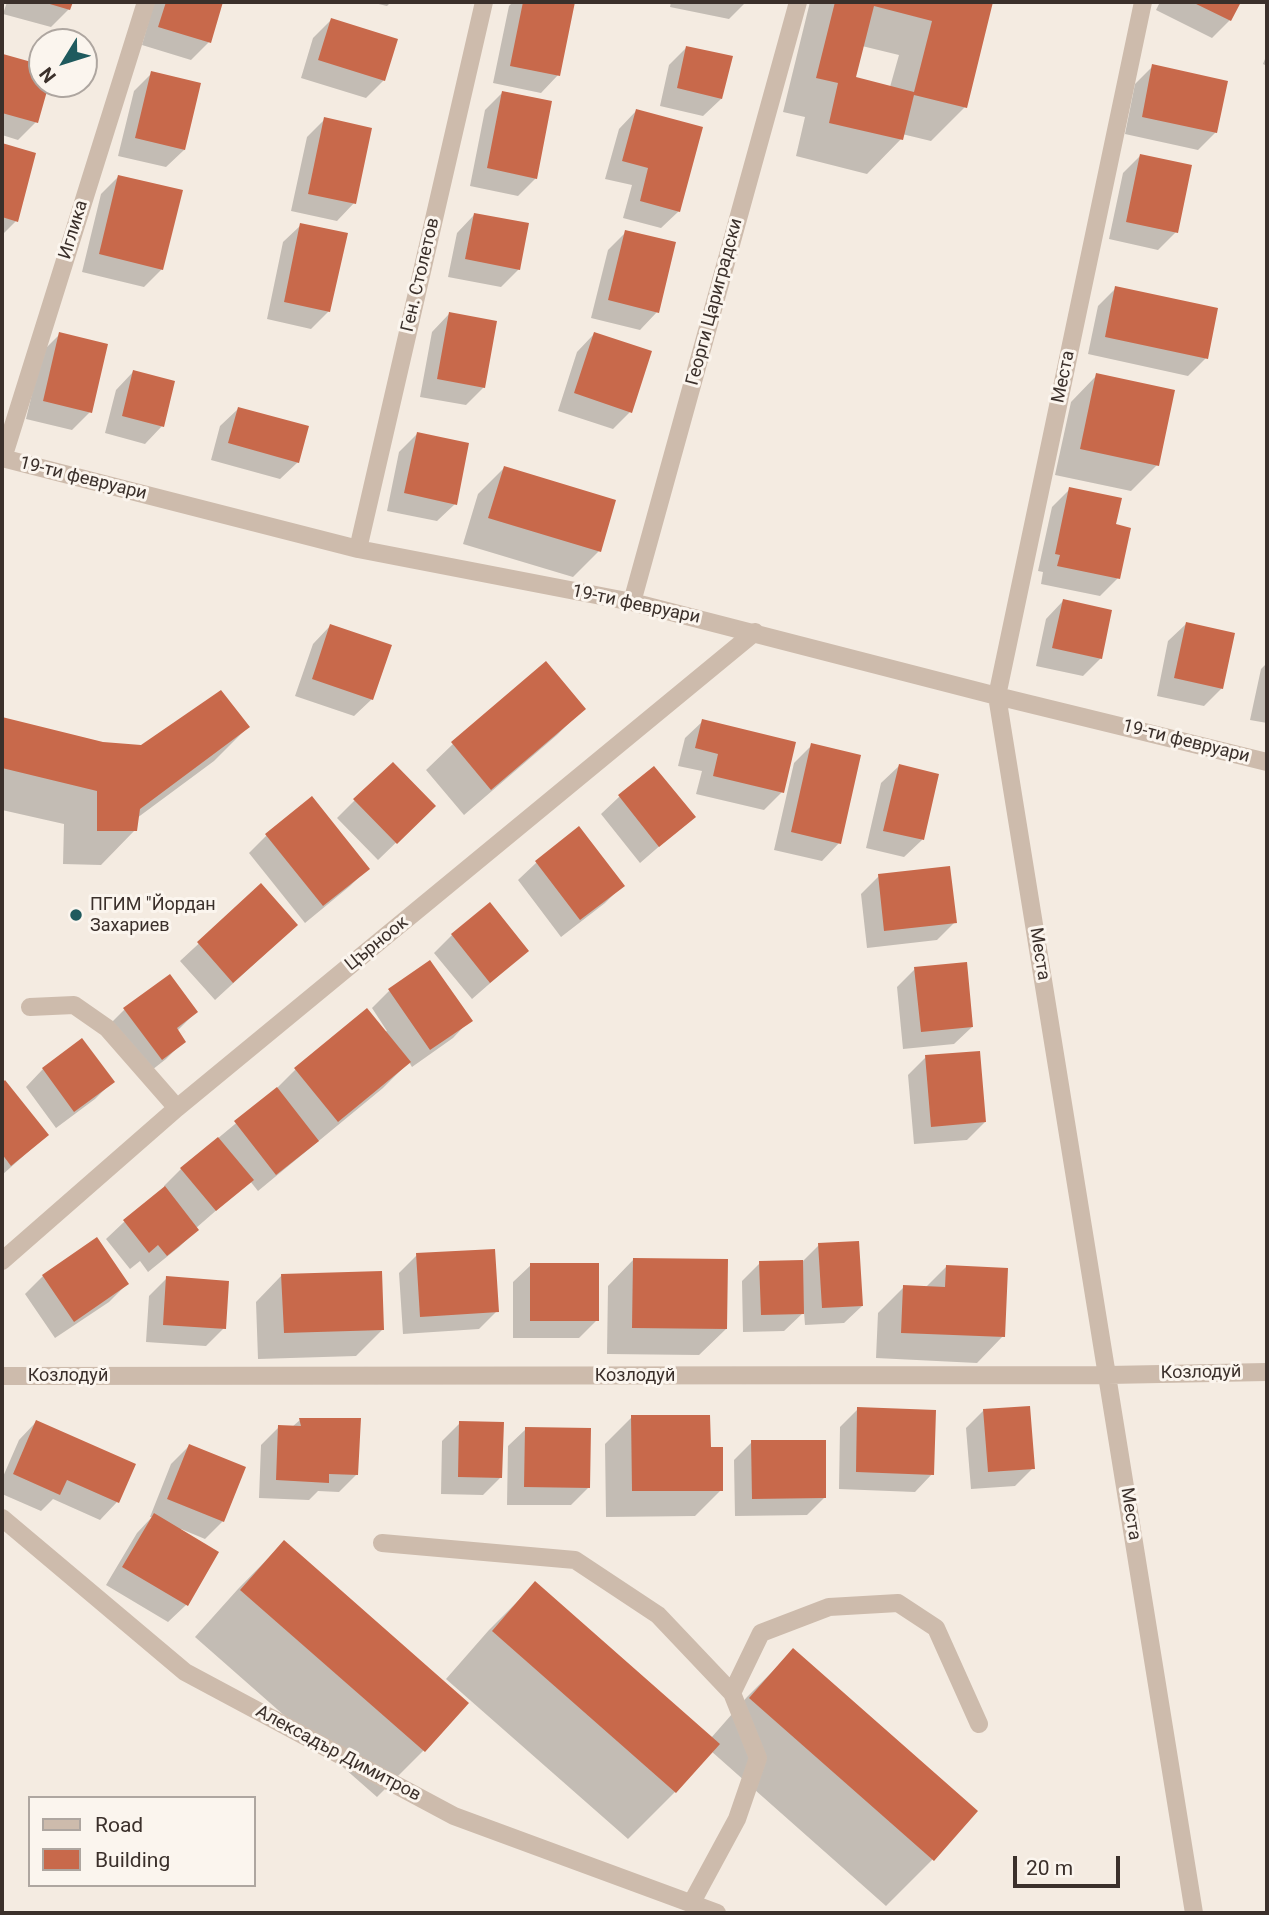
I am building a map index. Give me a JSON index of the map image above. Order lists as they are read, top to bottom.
{
  "streets": {
    "street": [
      "Иглика",
      "Ген. Столетов",
      "Георги Цариградски",
      "Места",
      "19-ти февруари",
      "Църноок",
      "Козлодуй",
      "Алексадър Димитров"
    ]
  },
  "crossings": [
    ["Иглика", "19-ти февруари"],
    ["Ген. Столетов", "19-ти февруари"],
    ["Георги Цариградски", "19-ти февруари"],
    ["Места", "19-ти февруари"],
    ["Места", "Козлодуй"],
    ["19-ти февруари", "Църноок"]
  ],
  "places": ["ПГИМ \"Йордан Захариев"],
  "legend": ["Road", "Building"],
  "scale_bar": "20 m",
  "north": "bottom left"
}
